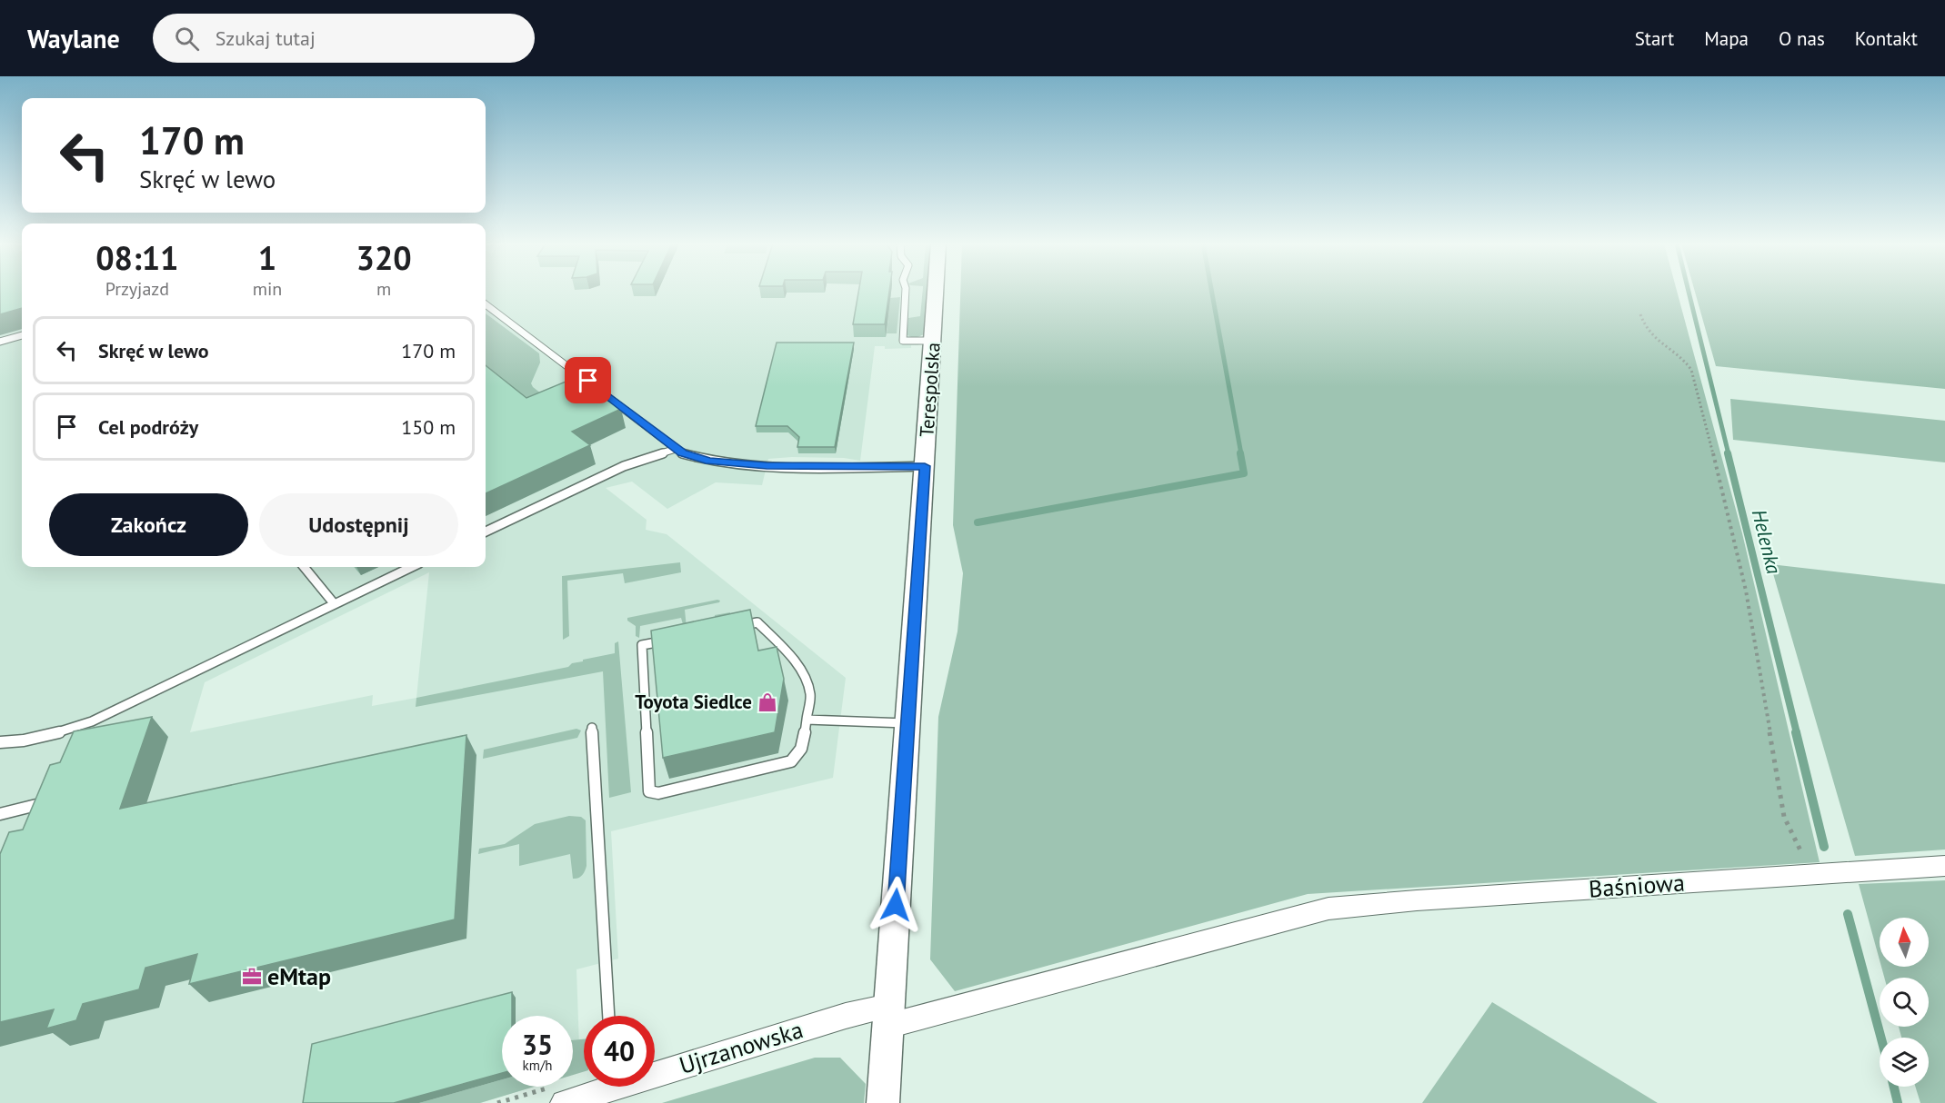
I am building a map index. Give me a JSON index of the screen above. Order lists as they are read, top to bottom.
{
  "streets": {
    "street": ["Terespolska", "Baśniowa", "Ujrzanowska"]
  },
  "crossings": [
    ["Terespolska", "Baśniowa"],
    ["Terespolska", "Ujrzanowska"],
    ["Baśniowa", "Ujrzanowska"]
  ],
  "water": ["Helenka"],
  "places": {
    "shop": ["Toyota Siedlce"],
    "office": ["eMtap"]
  },
  "north": "top",
  "page": {
    "header": "Waylane",
    "search": "Szukaj tutaj",
    "nav": [
      "Start",
      "Mapa",
      "O nas",
      "Kontakt"
    ],
    "turn": ["170 m", "Skręć w lewo"],
    "eta": [
      "08:11",
      "Przyjazd",
      "1",
      "min",
      "320",
      "m"
    ],
    "list": [
      {
        "name": "Skręć w lewo",
        "value": "170 m"
      },
      {
        "name": "Cel podróży",
        "value": "150 m"
      }
    ],
    "buttons": ["Zakończ", "Udostępnij"],
    "speed": "35 km/h",
    "limit": "40"
  }
}
